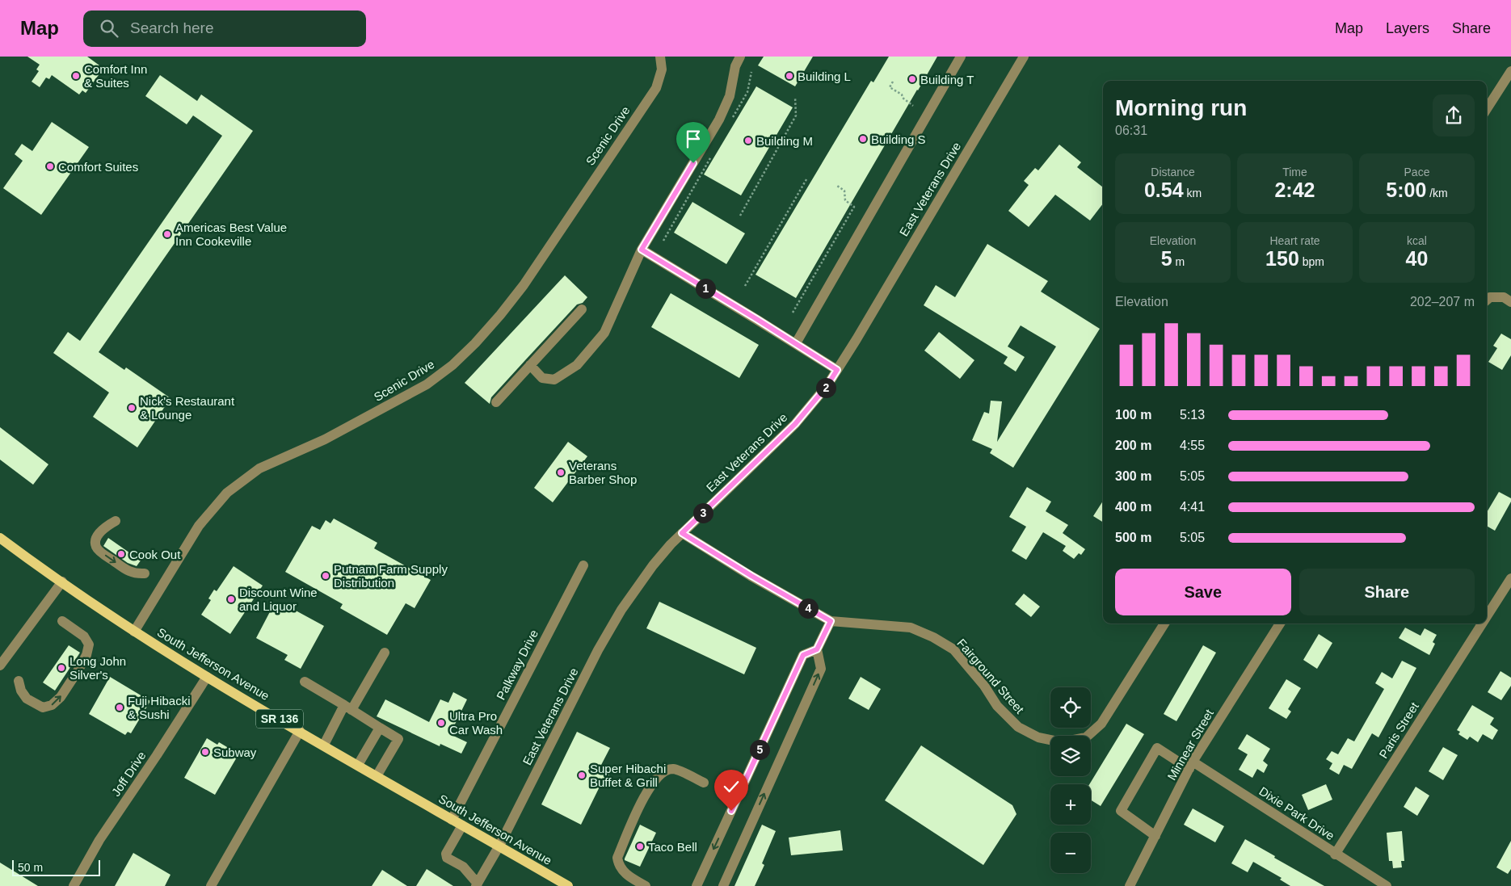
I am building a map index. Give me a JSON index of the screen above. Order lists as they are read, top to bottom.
{
  "streets": {
    "main road": ["South Jefferson Avenue", "SR 136"],
    "street": [
      "Scenic Drive",
      "East Veterans Drive",
      "Palkway Drive",
      "Fairground Street",
      "Paris Street",
      "Minnear Street",
      "Joff Drive",
      "Dixie Park Drive"
    ]
  },
  "crossings": [
    ["Scenic Drive", "South Jefferson Avenue"],
    ["East Veterans Drive", "South Jefferson Avenue"],
    ["East Veterans Drive", "Fairground Street"],
    ["South Jefferson Avenue", "Palkway Drive"],
    ["South Jefferson Avenue", "Joff Drive"],
    ["Paris Street", "Dixie Park Drive"],
    ["Minnear Street", "Dixie Park Drive"]
  ],
  "places": [
    "Comfort Inn & Suites",
    "Building L",
    "Building T",
    "Building S",
    "Building M",
    "Comfort Suites",
    "Americas Best Value Inn Cookeville",
    "Nick's Restaurant & Lounge",
    "Veterans Barber Shop",
    "Cook Out",
    "Putnam Farm Supply Distribution",
    "Discount Wine and Liquor",
    "Long John Silver's",
    "Fuji Hibacki & Sushi",
    "Ultra Pro Car Wash",
    "Subway",
    "Super Hibachi Buffet & Grill",
    "Taco Bell"
  ],
  "scale_bar": "50 m",
  "page": {
    "header": "Map",
    "search": "Search here",
    "nav": ["Map", "Layers", "Share"],
    "heading": ["Morning run", "06:31"],
    "stats": [
      ["Distance", "0.54 km"],
      ["Time", "2:42"],
      ["Pace", "5:00 /km"],
      ["Elevation", "5 m"],
      ["Heart rate", "150 bpm"],
      ["kcal", "40"]
    ],
    "pins": [
      "1",
      "2",
      "3",
      "4",
      "5"
    ],
    "chart": ["Elevation", "202–207 m"],
    "list": [
      {
        "name": "100 m",
        "note": "5:13"
      },
      {
        "name": "200 m",
        "note": "4:55"
      },
      {
        "name": "300 m",
        "note": "5:05"
      },
      {
        "name": "400 m",
        "note": "4:41"
      },
      {
        "name": "500 m",
        "note": "5:05"
      }
    ],
    "buttons": ["Save", "Share"],
    "map_buttons": ["+", "−"],
    "scale": "50 m"
  }
}
